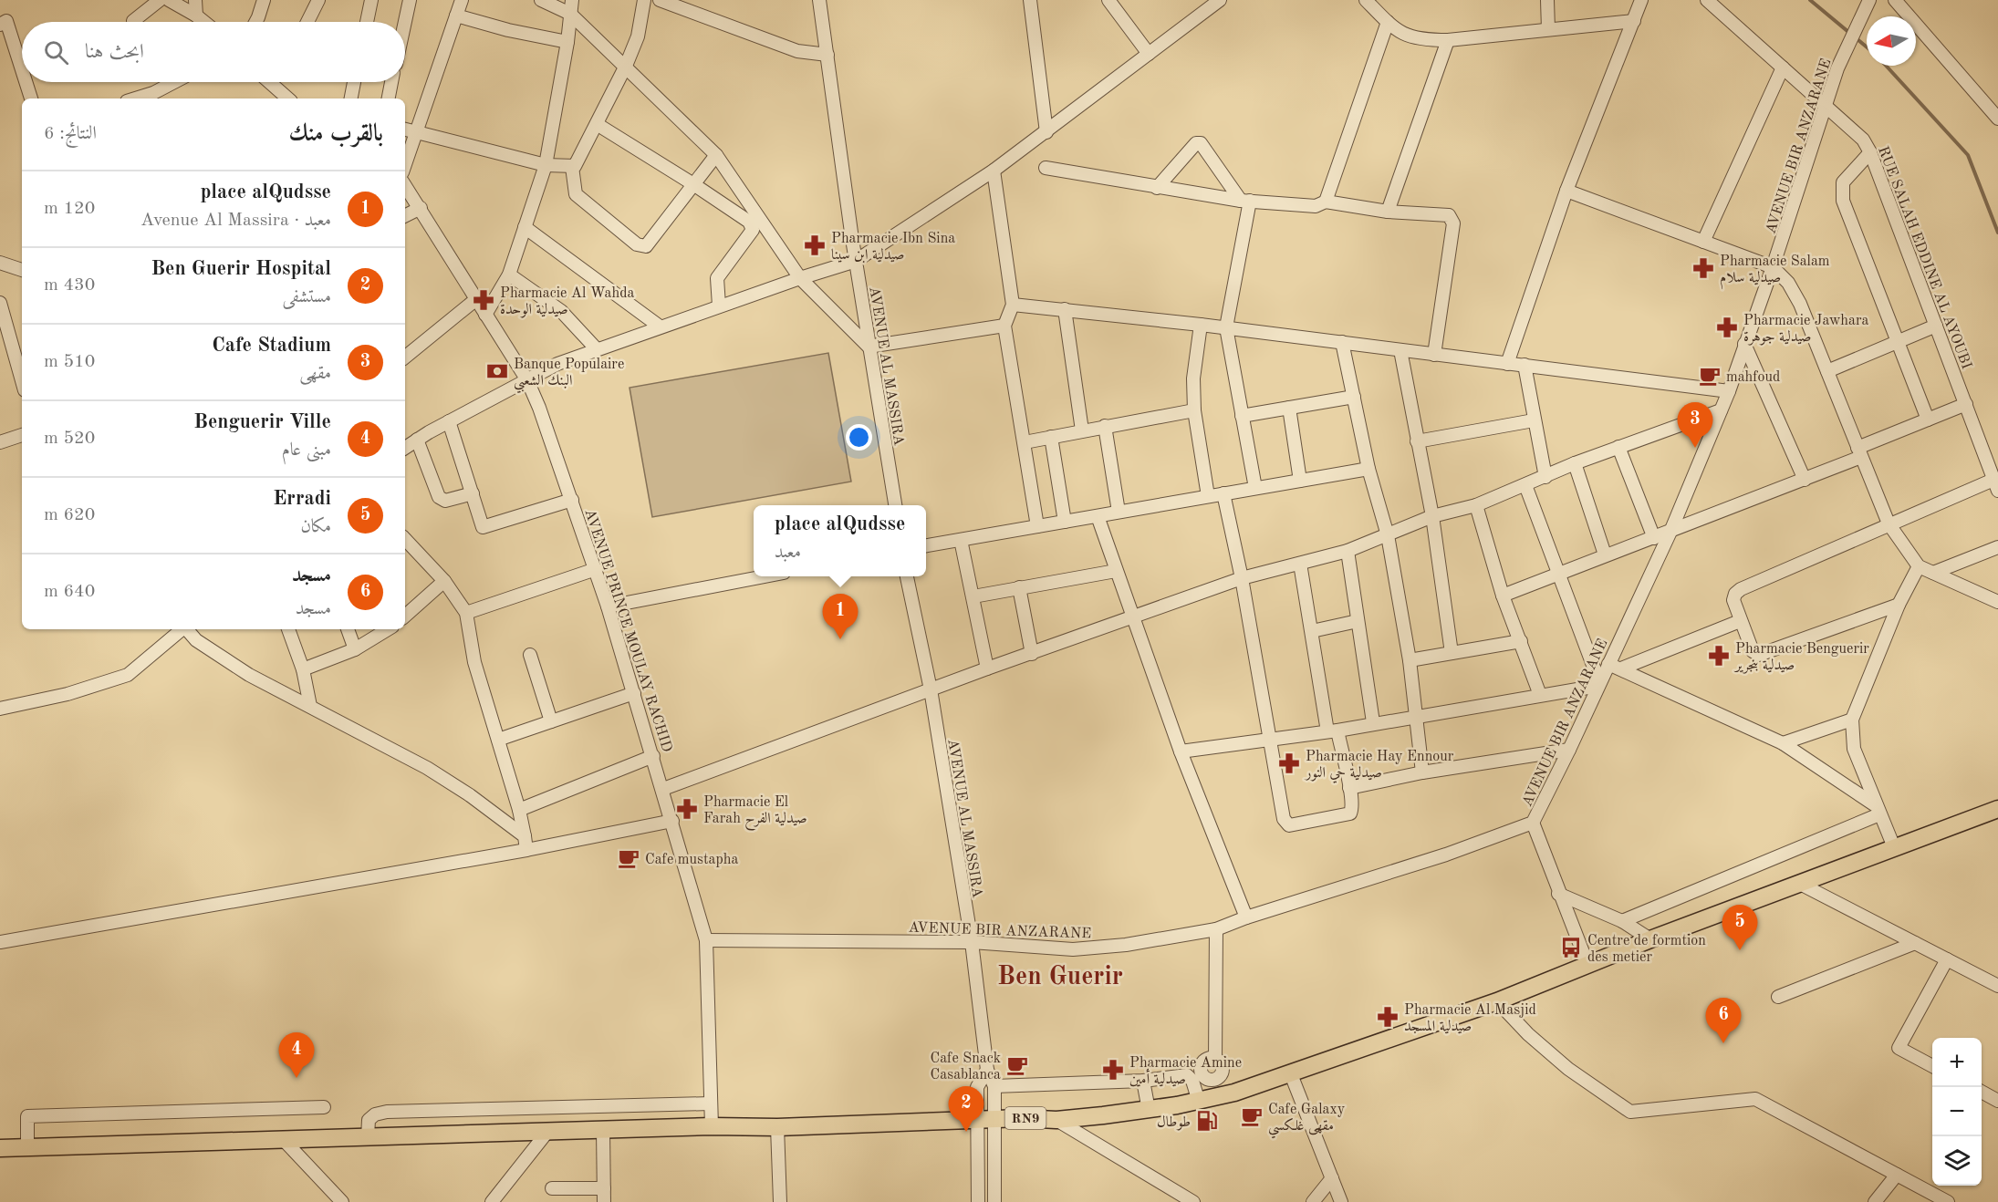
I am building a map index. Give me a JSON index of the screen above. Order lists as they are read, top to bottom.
{
  "streets": {
    "main road": ["RN9"],
    "street": [
      "AVENUE BIR ANZARANE",
      "RUE SALAH EDDINE AL AYOUBI",
      "AVENUE AL MASSIRA",
      "AVENUE PRINCE MOULAY RACHID"
    ]
  },
  "crossings": [
    ["AVENUE BIR ANZARANE", "RUE SALAH EDDINE AL AYOUBI"],
    ["AVENUE BIR ANZARANE", "AVENUE AL MASSIRA"],
    ["AVENUE BIR ANZARANE", "AVENUE PRINCE MOULAY RACHID"],
    ["AVENUE AL MASSIRA", "RN9"],
    ["AVENUE PRINCE MOULAY RACHID", "RN9"]
  ],
  "districts": ["Ben Guerir"],
  "places": {
    "pharmacy": [
      "Pharmacie Ibn Sina صيدلية ابن سينا",
      "Pharmacie Salam صيدلية سلام",
      "Pharmacie Al Wahda صيدلية الوحدة",
      "Pharmacie Jawhara صيدلية جوهرة",
      "Pharmacie Benguerir صيدلية بنجرير",
      "Pharmacie Hay Ennour صيدلية حي النور",
      "Pharmacie El Farah صيدلية الفرح",
      "Pharmacie Al Masjid صيدلية المسجد",
      "Pharmacie Amine صيدلية أمين"
    ],
    "bank": ["Banque Populaire البنك الشعبي"],
    "cafe": [
      "mahfoud",
      "Cafe mustapha",
      "Cafe Snack Casablanca",
      "Cafe Galaxy مقهى غلكسي"
    ],
    "bus stop": ["Centre de formtion des metier"],
    "fuel station": ["طوطال"]
  },
  "north": "left",
  "page": {
    "search": "ابحث هنا",
    "heading": ["بالقرب منك", "النتائج: 6"],
    "list": [
      {
        "mark": "1",
        "name": "place alQudsse",
        "note": "معبد · Avenue Al Massira",
        "value": "120 m"
      },
      {
        "mark": "2",
        "name": "Ben Guerir Hospital",
        "note": "مستشفى",
        "value": "430 m"
      },
      {
        "mark": "3",
        "name": "Cafe Stadium",
        "note": "مقهى",
        "value": "510 m"
      },
      {
        "mark": "4",
        "name": "Benguerir Ville",
        "note": "مبنى عام",
        "value": "520 m"
      },
      {
        "mark": "5",
        "name": "Erradi",
        "note": "مكان",
        "value": "620 m"
      },
      {
        "mark": "6",
        "name": "مسجد",
        "note": "مسجد",
        "value": "640 m"
      }
    ],
    "pins": [
      "3",
      "1",
      "5",
      "6",
      "4",
      "2"
    ],
    "popup": ["place alQudsse", "معبد"],
    "map_buttons": ["+", "−"]
  }
}
